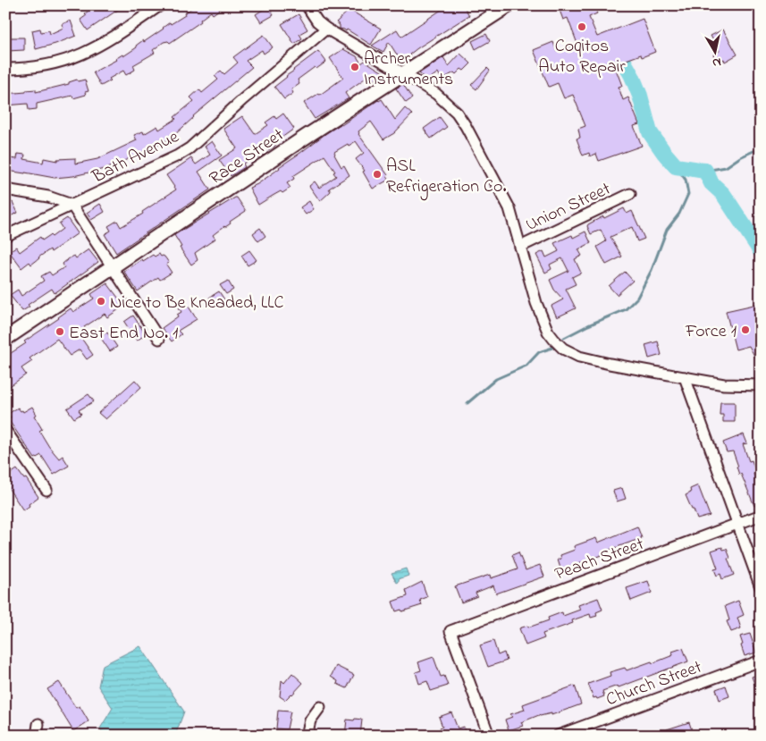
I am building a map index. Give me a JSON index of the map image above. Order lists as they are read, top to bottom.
{
  "streets": {
    "main road": ["Race Street"],
    "street": [
      "Bath Avenue",
      "Union Street",
      "Peach Street",
      "Church Street"
    ]
  },
  "places": [
    "Coqitos Auto Repair",
    "Archer Instruments",
    "ASL Refrigeration Co.",
    "Nice to Be Kneaded, LLC",
    "Force 1",
    "East End No. 1"
  ],
  "north": "bottom"
}
